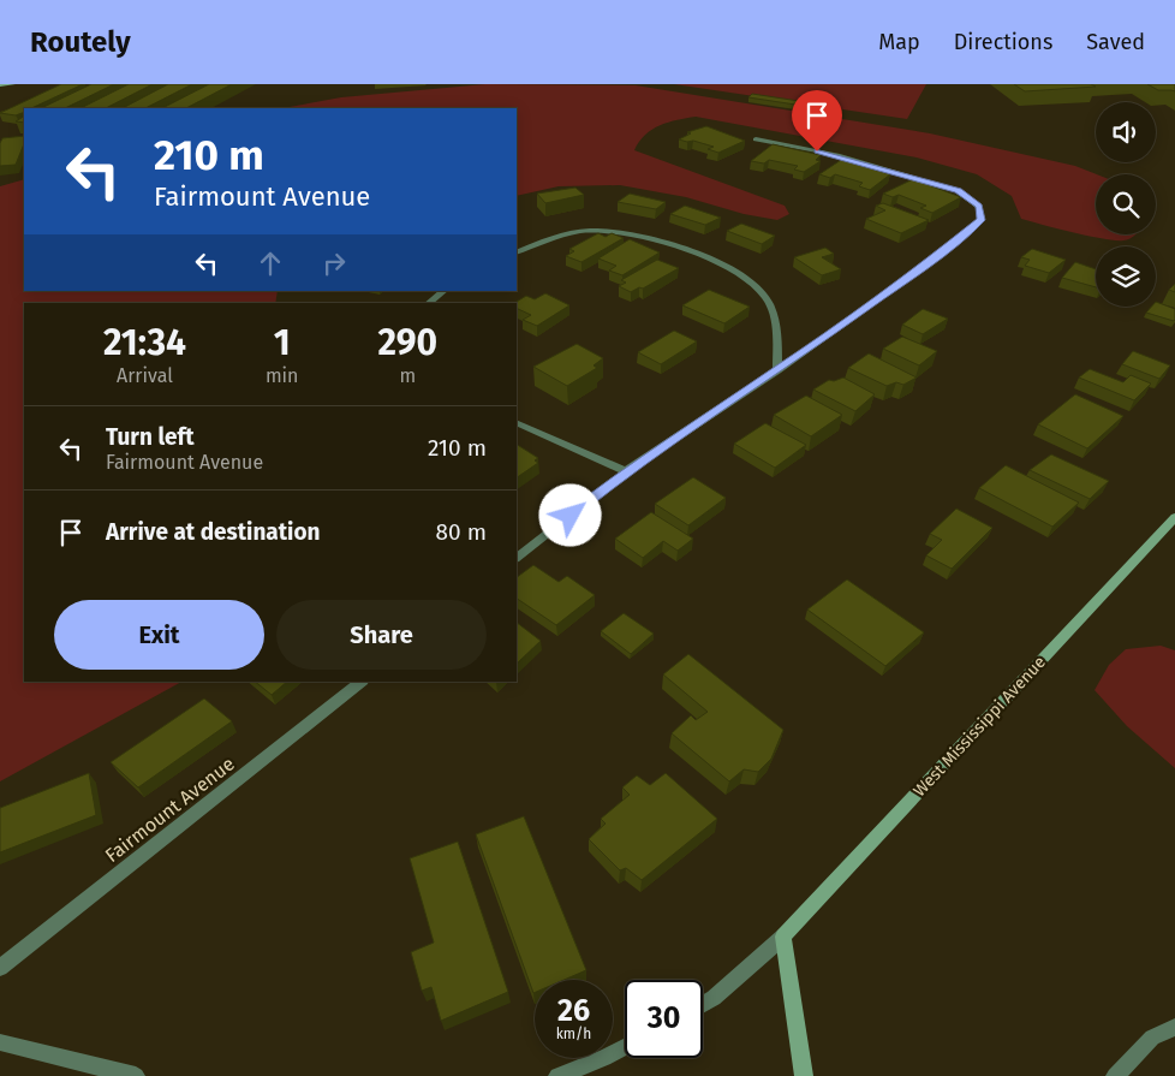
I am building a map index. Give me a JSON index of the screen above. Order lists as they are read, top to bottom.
{
  "streets": {
    "street": ["West Mississippi Avenue", "Fairmount Avenue"]
  },
  "page": {
    "header": "Routely",
    "nav": ["Map", "Directions", "Saved"],
    "turn": ["210 m", "Fairmount Avenue"],
    "eta": [
      "21:34",
      "Arrival",
      "1",
      "min",
      "290",
      "m"
    ],
    "list": [
      {
        "name": "Turn left",
        "note": "Fairmount Avenue",
        "value": "210 m"
      },
      {
        "name": "Arrive at destination",
        "value": "80 m"
      }
    ],
    "buttons": ["Exit", "Share"],
    "speed": "26 km/h",
    "limit": "30"
  }
}
